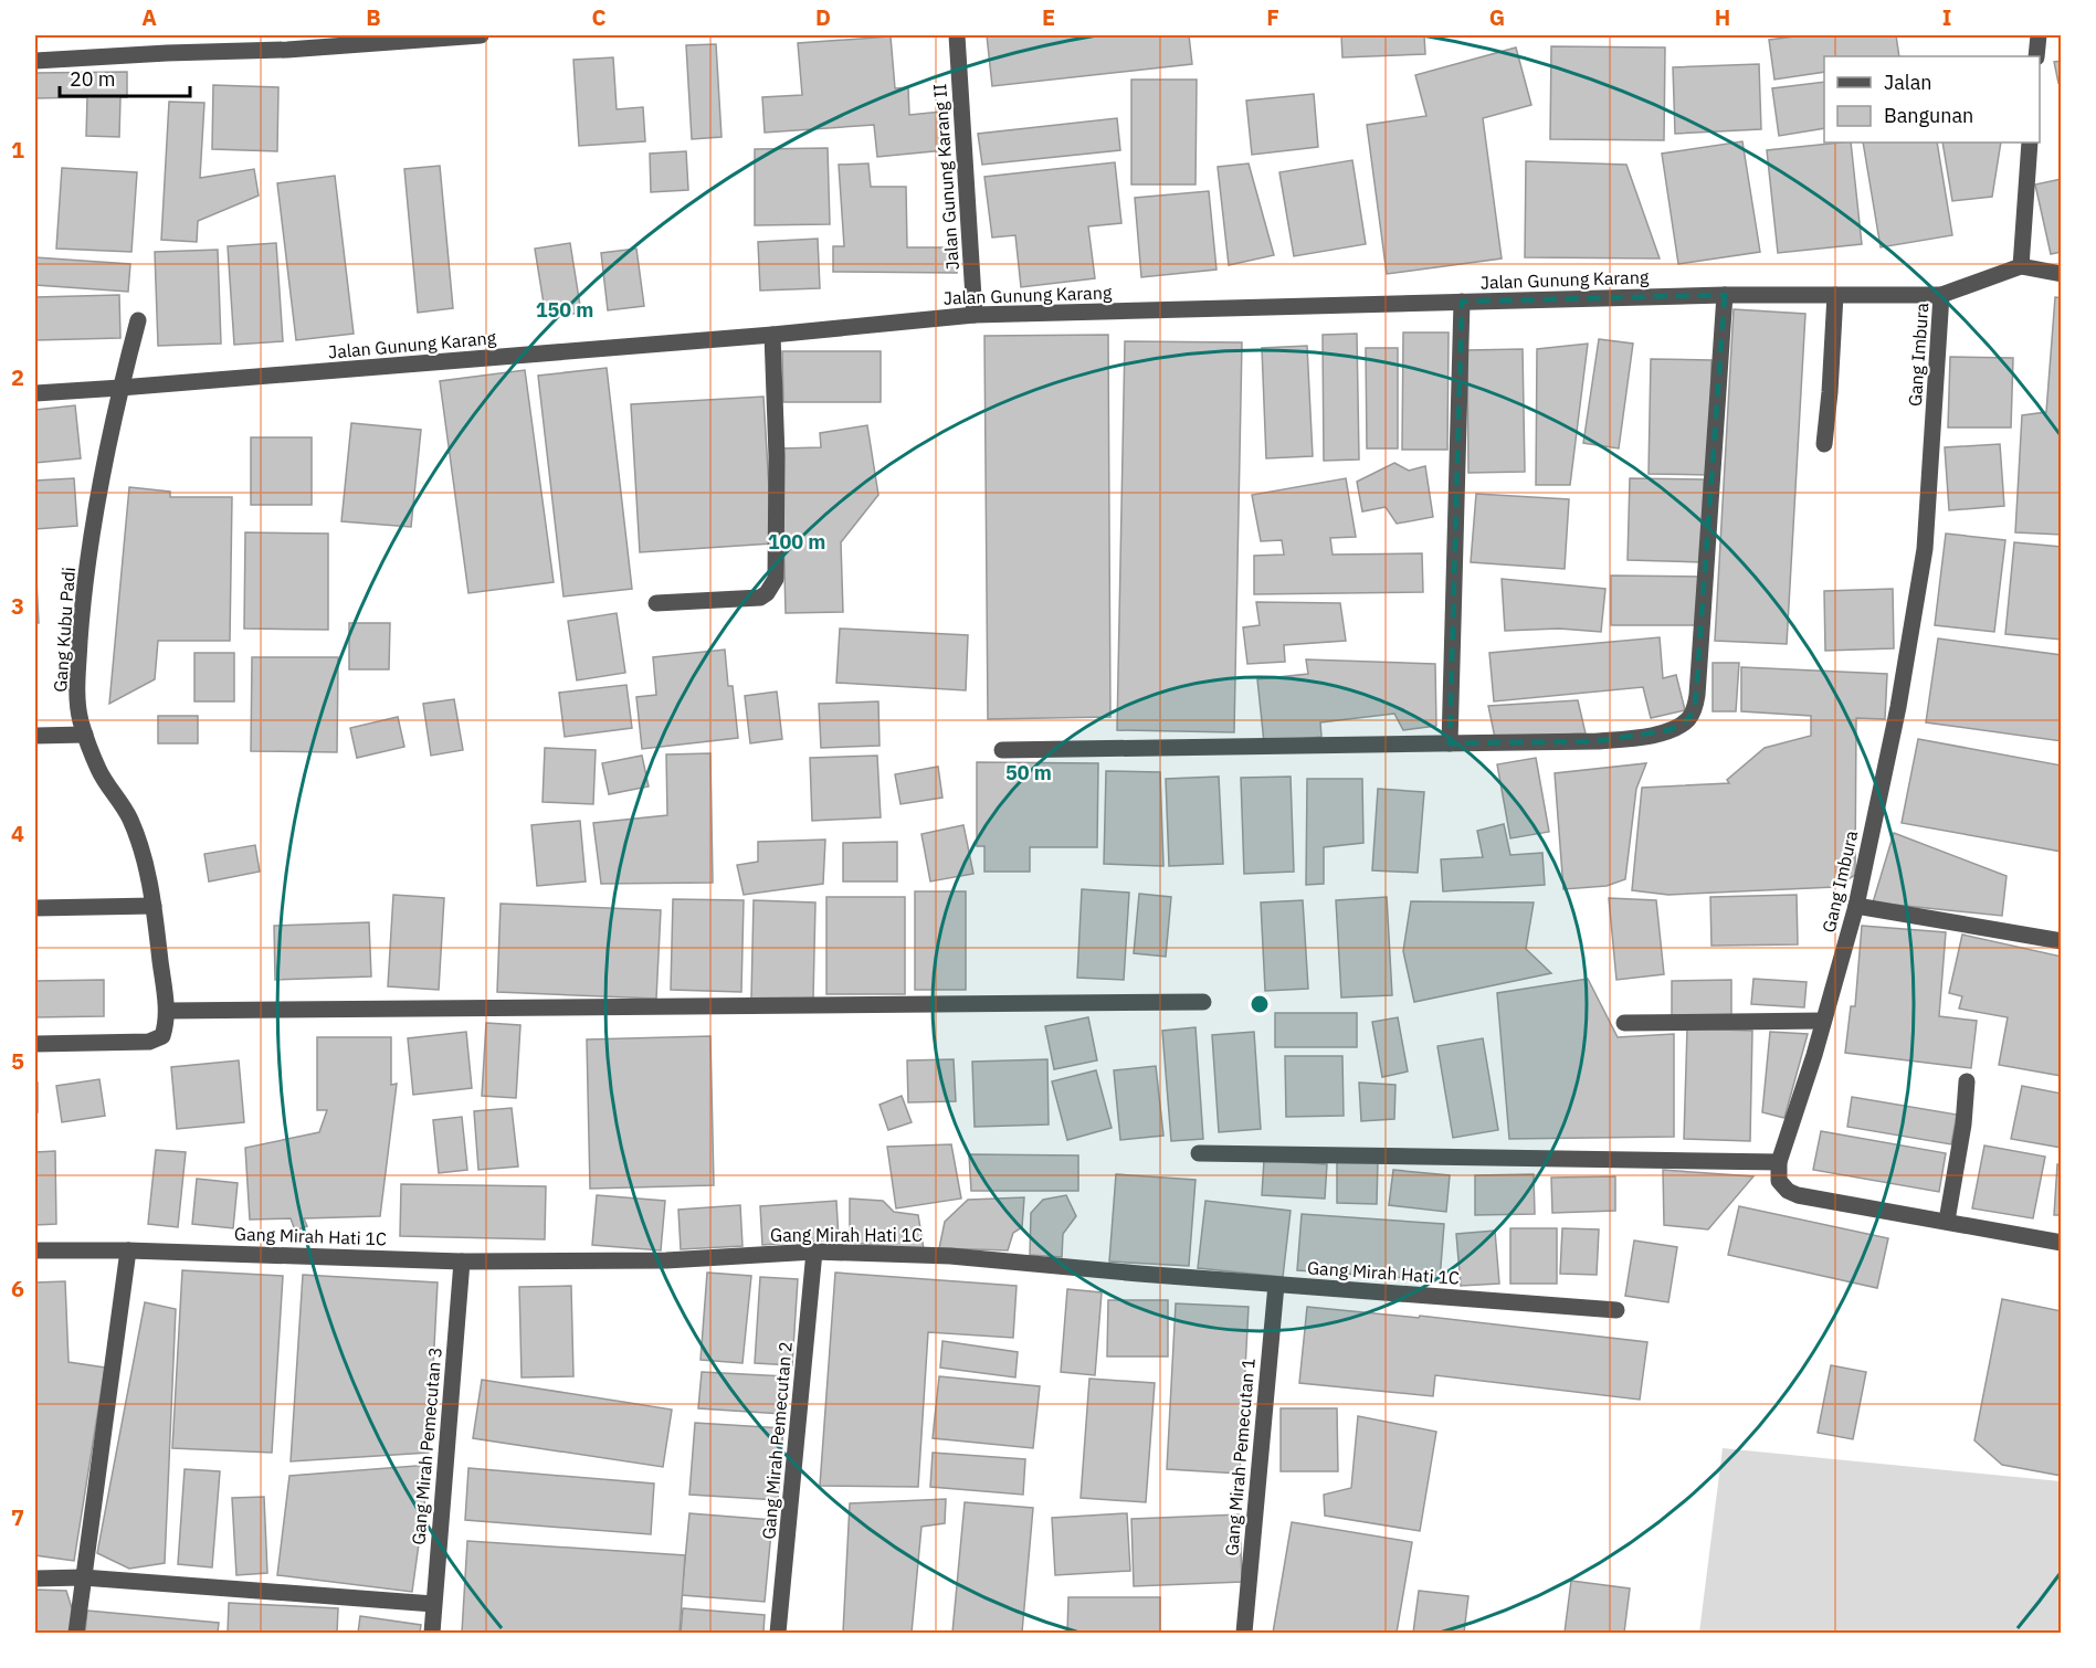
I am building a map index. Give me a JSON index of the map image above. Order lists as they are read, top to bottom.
{
  "streets": {
    "street": [
      "Jalan Gunung Karang II",
      "Jalan Gunung Karang",
      "Gang Imbura",
      "Gang Kubu Padi",
      "Gang Mirah Hati 1C",
      "Gang Mirah Pemecutan 2",
      "Gang Mirah Pemecutan 3",
      "Gang Mirah Pemecutan 1"
    ]
  },
  "crossings": [
    ["Jalan Gunung Karang II", "Jalan Gunung Karang"],
    ["Jalan Gunung Karang", "Gang Imbura"],
    ["Jalan Gunung Karang", "Gang Kubu Padi"],
    ["Gang Mirah Hati 1C", "Gang Mirah Pemecutan 2"],
    ["Gang Mirah Hati 1C", "Gang Mirah Pemecutan 3"],
    ["Gang Mirah Hati 1C", "Gang Mirah Pemecutan 1"]
  ],
  "legend": ["Jalan", "Bangunan"],
  "scale_bar": "20 m",
  "grid": {
    "columns": [
      "A",
      "B",
      "C",
      "D",
      "E",
      "F",
      "G",
      "H",
      "I"
    ],
    "rows": [
      "1",
      "2",
      "3",
      "4",
      "5",
      "6",
      "7"
    ]
  },
  "rings": ["150 m", "100 m", "50 m"]
}
